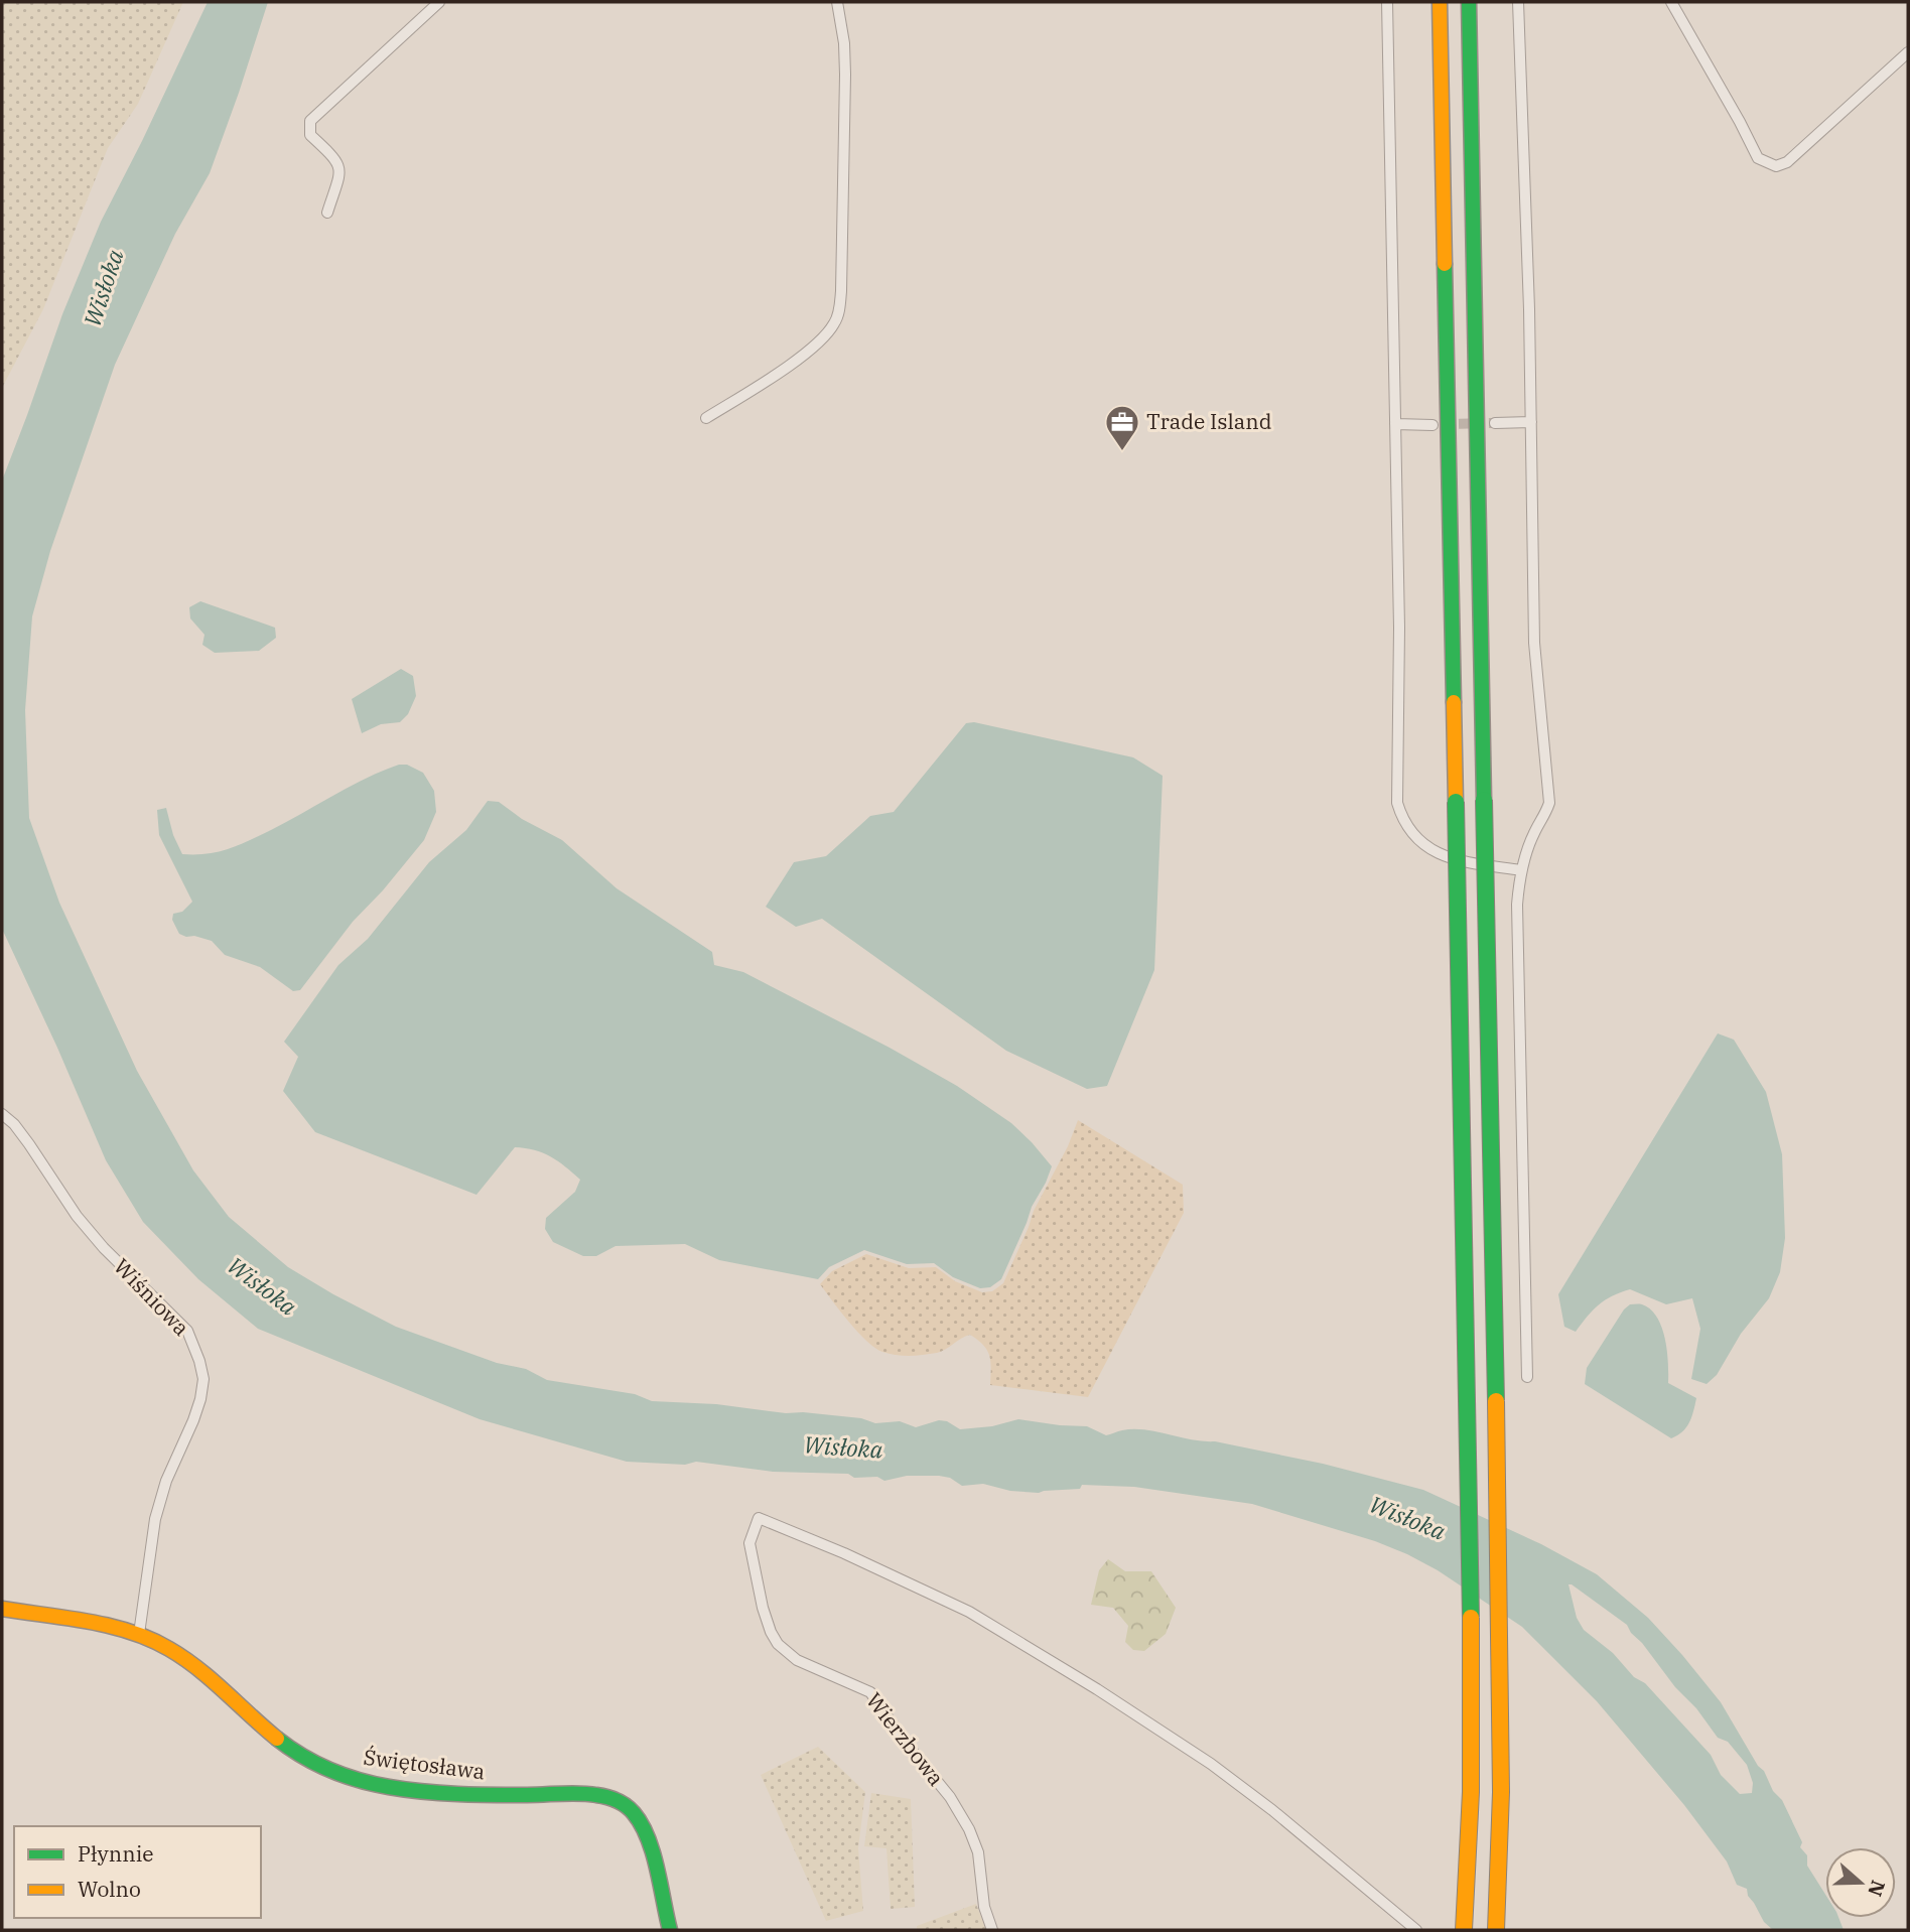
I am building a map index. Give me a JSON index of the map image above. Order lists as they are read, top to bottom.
{
  "streets": {
    "main road": ["Świętosława"],
    "street": ["Wiśniowa", "Wierzbowa"]
  },
  "crossings": [
    ["Wiśniowa", "Świętosława"]
  ],
  "water": ["Wisłoka"],
  "places": {
    "office": ["Trade Island"]
  },
  "legend": ["Płynnie", "Wolno"],
  "north": "right"
}
